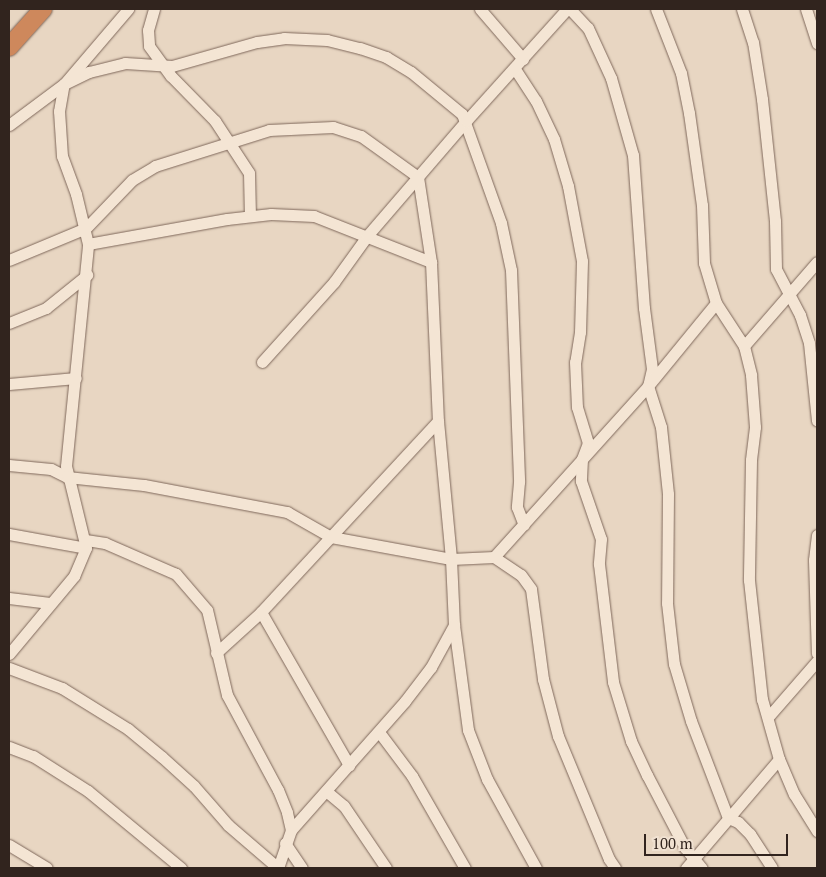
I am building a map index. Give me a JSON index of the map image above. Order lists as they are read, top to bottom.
{
  "scale_bar": "100 m"
}
